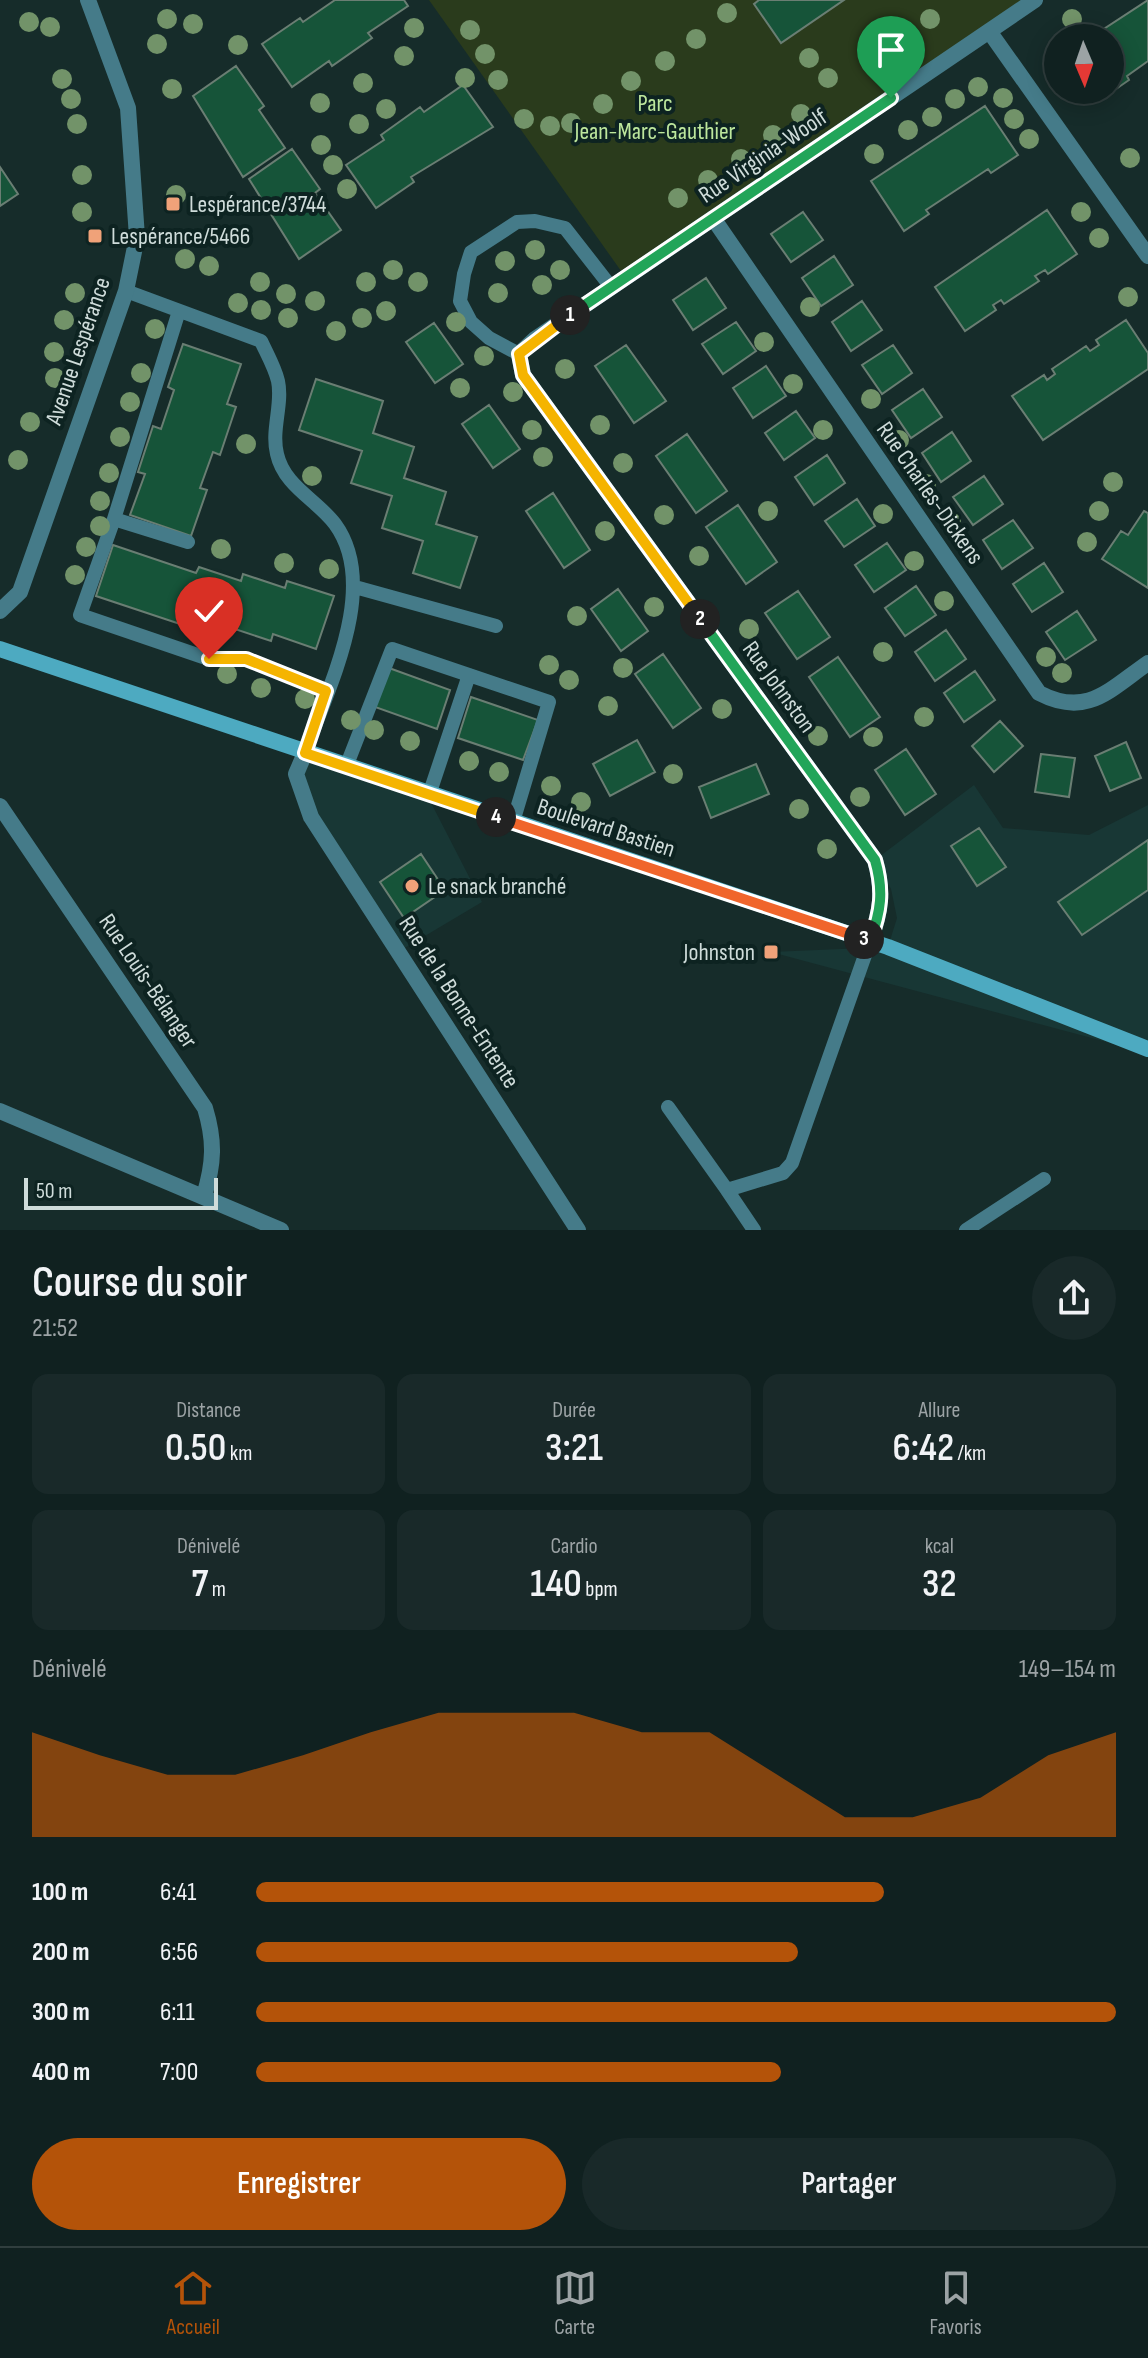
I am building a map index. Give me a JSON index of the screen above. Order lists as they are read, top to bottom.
{
  "streets": {
    "main road": ["Boulevard Bastien"],
    "street": [
      "Rue Virginia-Woolf",
      "Avenue Lespérance",
      "Rue Charles-Dickens",
      "Rue Johnston",
      "Rue Louis-Bélanger",
      "Rue de la Bonne-Entente"
    ]
  },
  "crossings": [
    ["Rue Virginia-Woolf", "Rue Charles-Dickens"],
    ["Rue Virginia-Woolf", "Rue Johnston"],
    ["Rue Johnston", "Boulevard Bastien"],
    ["Boulevard Bastien", "Rue de la Bonne-Entente"]
  ],
  "parks": ["Parc Jean-Marc-Gauthier"],
  "places": {
    "transit": ["Lespérance/3744", "Lespérance/5466", "Johnston"],
    "other": ["Le snack branché"]
  },
  "scale_bar": "50 m",
  "north": "bottom",
  "page": {
    "pins": [
      "1",
      "2",
      "4",
      "3"
    ],
    "scale": "50 m",
    "heading": ["Course du soir", "21:52"],
    "stats": [
      ["Distance", "0.50 km"],
      ["Durée", "3:21"],
      ["Allure", "6:42 /km"],
      ["Dénivelé", "7 m"],
      ["Cardio", "140 bpm"],
      ["kcal", "32"]
    ],
    "chart": ["Dénivelé", "149–154 m"],
    "list": [
      {
        "name": "100 m",
        "note": "6:41"
      },
      {
        "name": "200 m",
        "note": "6:56"
      },
      {
        "name": "300 m",
        "note": "6:11"
      },
      {
        "name": "400 m",
        "note": "7:00"
      }
    ],
    "buttons": ["Enregistrer", "Partager"],
    "tabs": ["Accueil", "Carte", "Favoris"]
  }
}
